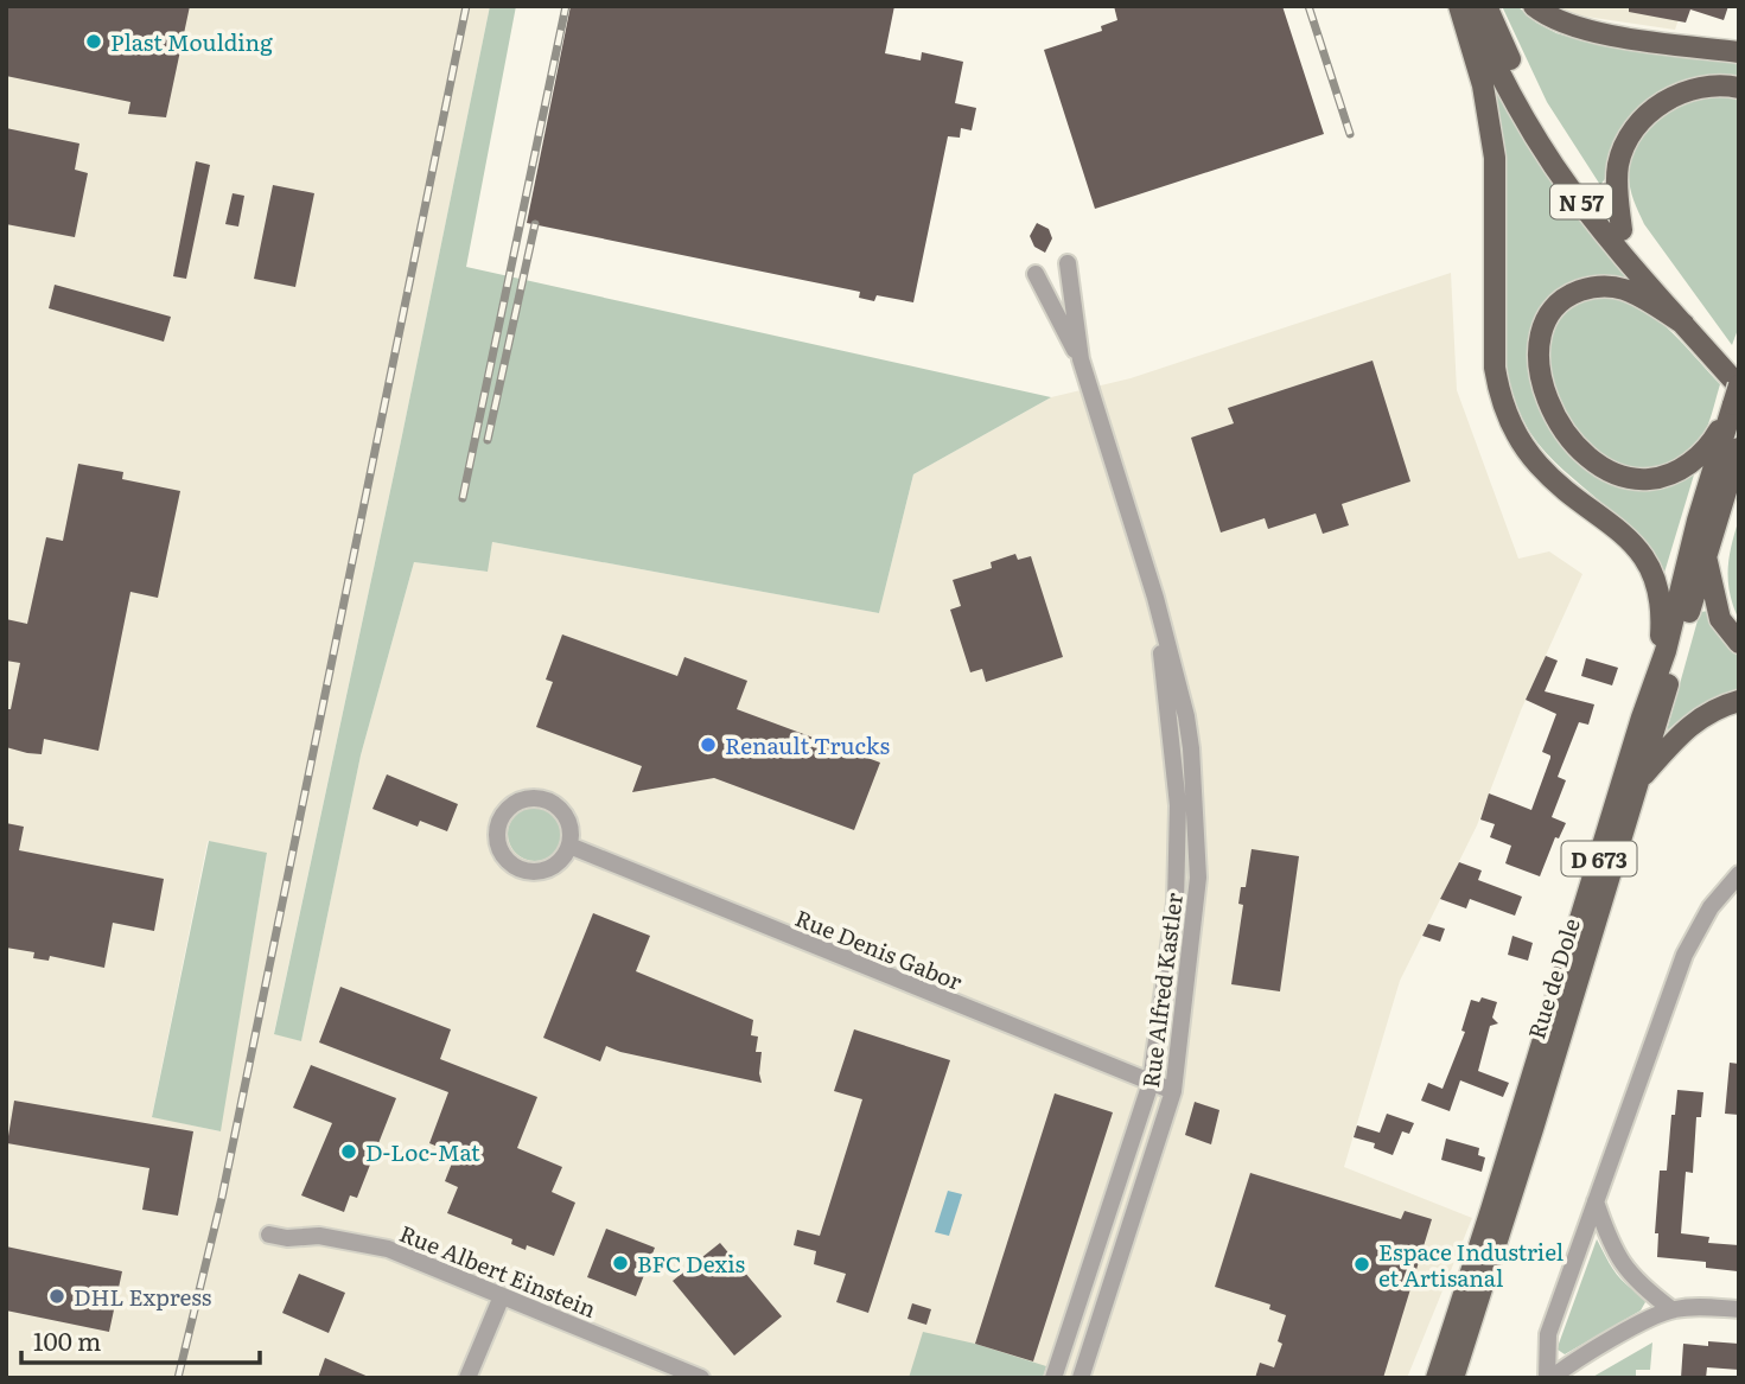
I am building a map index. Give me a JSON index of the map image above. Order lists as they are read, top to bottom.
{
  "streets": {
    "main road": ["N 57", "D 673", "Rue de Dole"],
    "street": ["Rue Denis Gabor", "Rue Alfred Kastler", "Rue Albert Einstein"]
  },
  "crossings": [
    ["N 57", "Rue de Dole"],
    ["Rue Denis Gabor", "Rue Alfred Kastler"]
  ],
  "places": [
    "Plast Moulding",
    "Renault Trucks",
    "D-Loc-Mat",
    "BFC Dexis",
    "Espace Industriel et Artisanal",
    "DHL Express"
  ],
  "scale_bar": "100 m"
}
